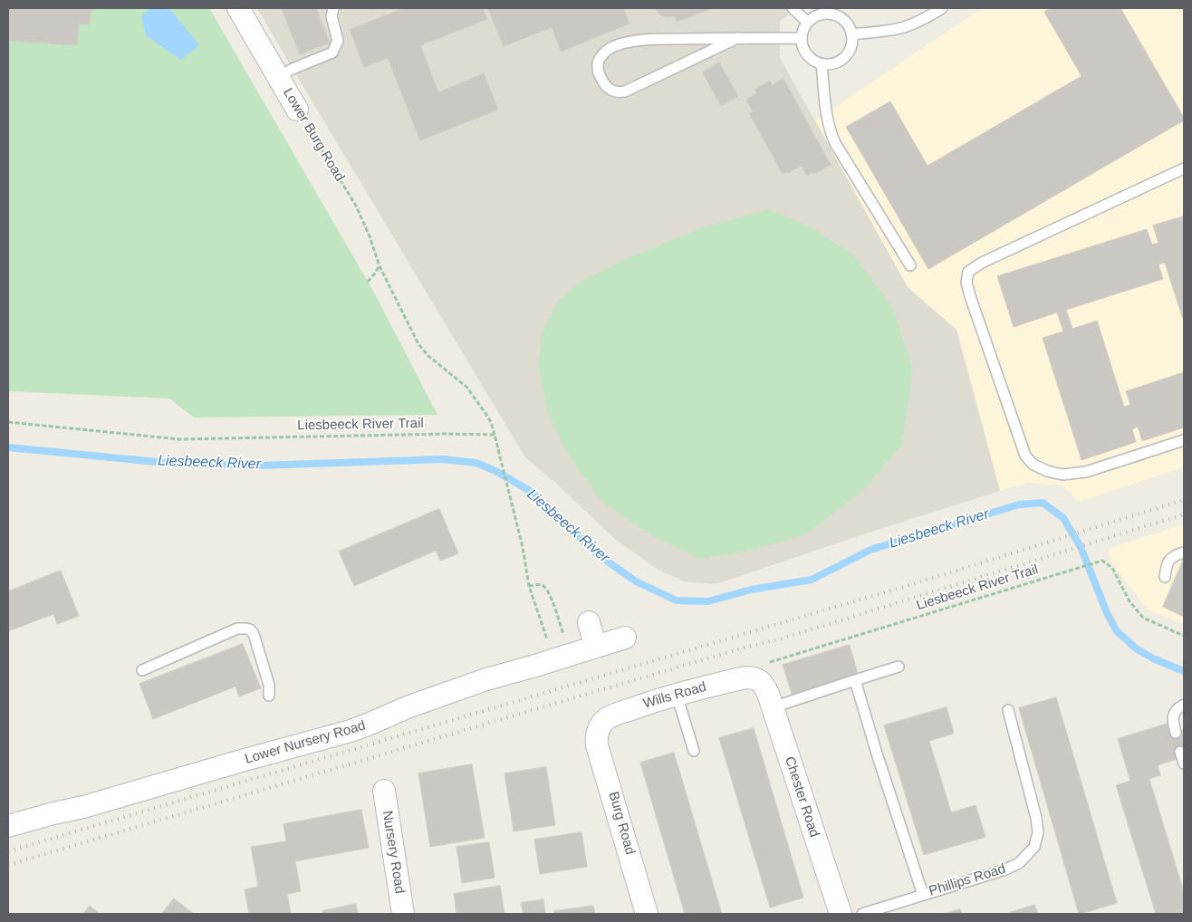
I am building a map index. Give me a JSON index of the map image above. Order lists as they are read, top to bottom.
{
  "streets": {
    "street": [
      "Lower Burg Road",
      "Wills Road",
      "Lower Nursery Road",
      "Chester Road",
      "Burg Road",
      "Nursery Road"
    ],
    "lane": ["Phillips Road"],
    "path": ["Liesbeeck River Trail"]
  },
  "crossings": [
    ["Lower Burg Road", "Liesbeeck River Trail"],
    ["Liesbeeck River Trail", "Wills Road"],
    ["Liesbeeck River Trail", "Chester Road"],
    ["Wills Road", "Chester Road"],
    ["Wills Road", "Burg Road"]
  ],
  "water": ["Liesbeeck River"]
}
